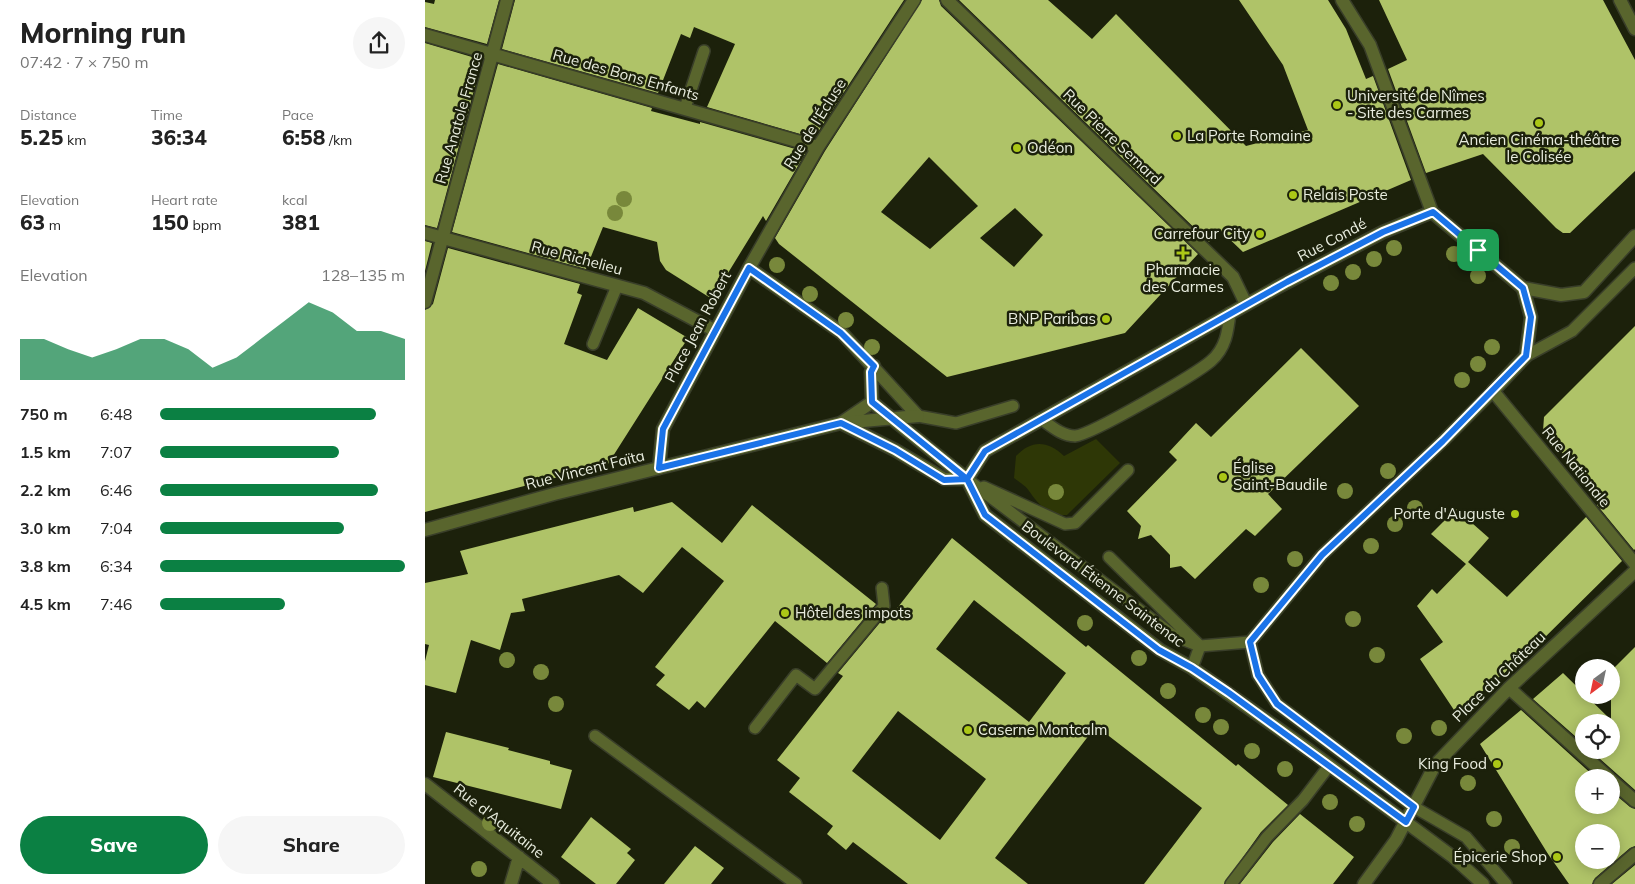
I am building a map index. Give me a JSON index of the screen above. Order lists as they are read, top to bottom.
{
  "streets": {
    "street": [
      "Rue des Bons Enfants",
      "Rue Anatole France",
      "Rue de l'Écluse",
      "Rue Pierre Semard",
      "Rue Condé",
      "Rue Richelieu",
      "Place Jean Robert",
      "Rue Nationale",
      "Rue Vincent Faïta",
      "Boulevard Étienne Saintenac",
      "Place du Château",
      "Rue d'Aquitaine"
    ]
  },
  "crossings": [
    ["Rue des Bons Enfants", "Rue Anatole France"],
    ["Rue des Bons Enfants", "Rue de l'Écluse"],
    ["Rue Anatole France", "Rue Richelieu"],
    ["Rue de l'Écluse", "Place Jean Robert"],
    ["Rue Pierre Semard", "Rue Condé"],
    ["Rue Richelieu", "Place Jean Robert"],
    ["Place Jean Robert", "Rue Vincent Faïta"],
    ["Boulevard Étienne Saintenac", "Place du Château"]
  ],
  "places": {
    "other": [
      "Université de Nîmes - Site des Carmes",
      "Ancien Cinéma-théâtre le Colisée",
      "La Porte Romaine",
      "Odéon",
      "Relais Poste",
      "Carrefour City",
      "BNP Paribas",
      "Église Saint-Baudile",
      "Porte d'Auguste",
      "Hôtel des impots",
      "Caserne Montcalm",
      "King Food",
      "Épicerie Shop"
    ],
    "health": ["Pharmacie des Carmes"]
  },
  "north": "bottom left",
  "page": {
    "heading": ["Morning run", "07:42 · 7 × 750 m"],
    "stats": [
      ["Distance", "5.25 km"],
      ["Time", "36:34"],
      ["Pace", "6:58 /km"],
      ["Elevation", "63 m"],
      ["Heart rate", "150 bpm"],
      ["kcal", "381"]
    ],
    "chart": ["Elevation", "128–135 m"],
    "list": [
      {
        "name": "750 m",
        "note": "6:48"
      },
      {
        "name": "1.5 km",
        "note": "7:07"
      },
      {
        "name": "2.2 km",
        "note": "6:46"
      },
      {
        "name": "3.0 km",
        "note": "7:04"
      },
      {
        "name": "3.8 km",
        "note": "6:34"
      },
      {
        "name": "4.5 km",
        "note": "7:46"
      }
    ],
    "map_buttons": ["+", "−"],
    "buttons": ["Save", "Share"]
  }
}
